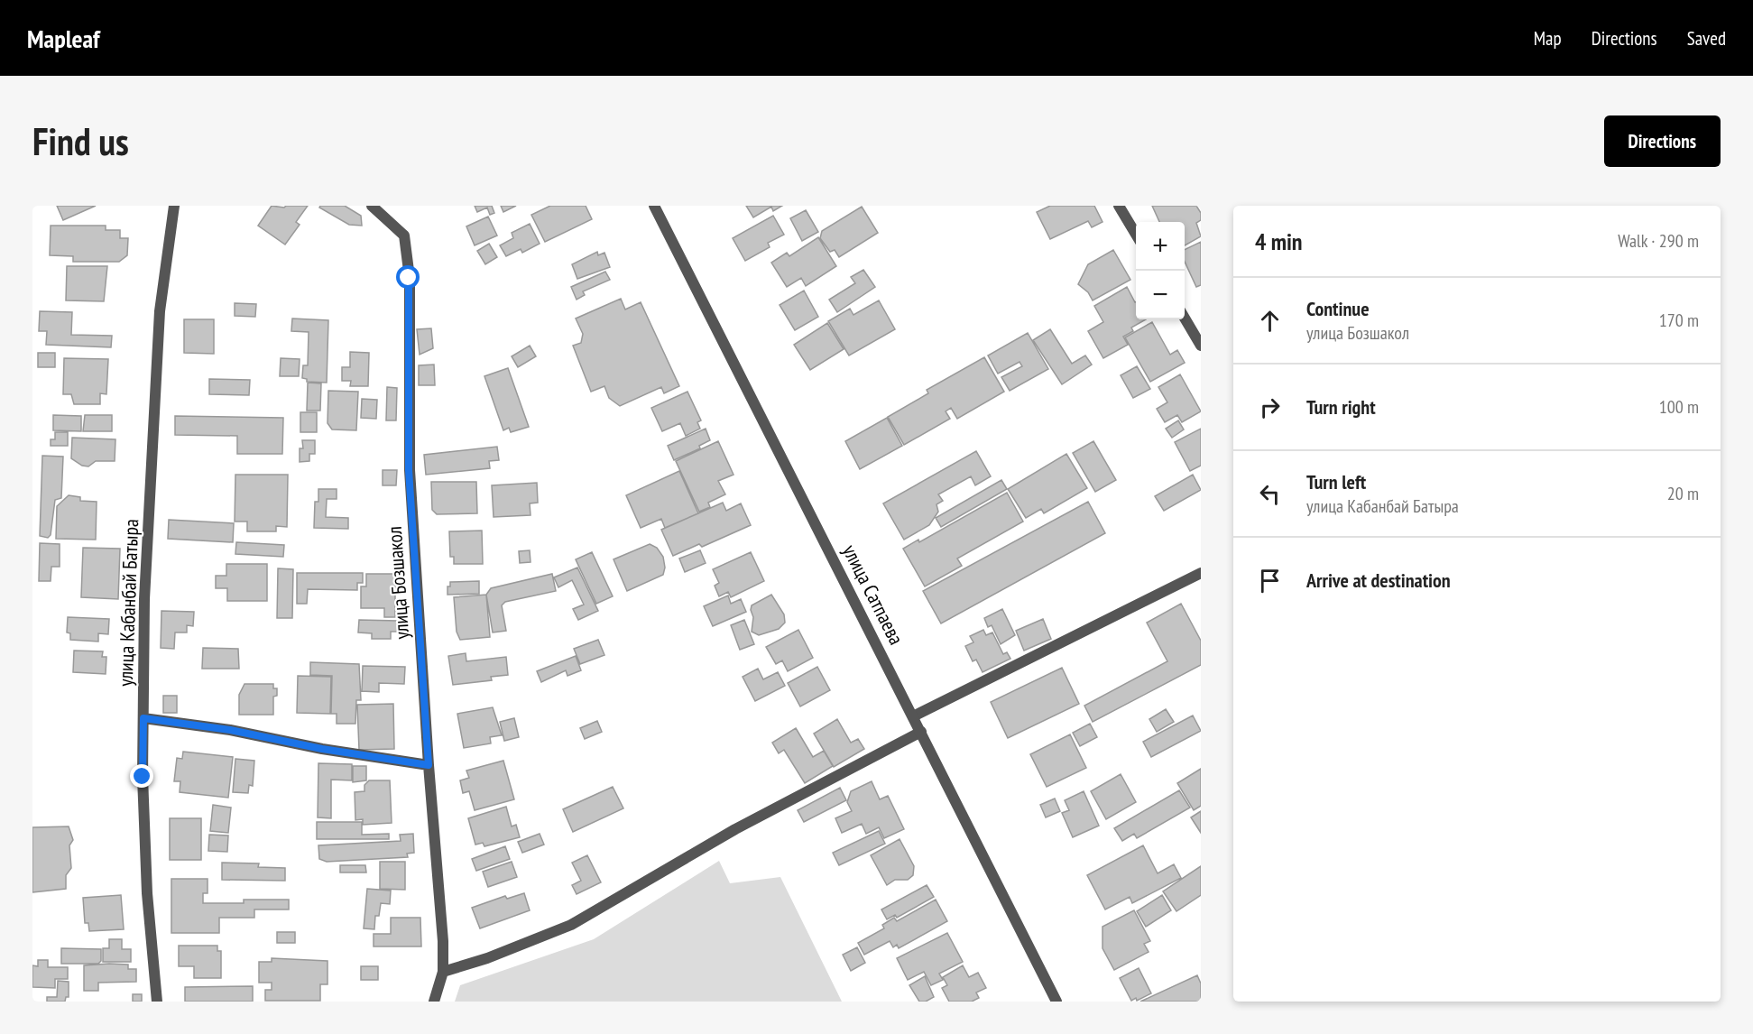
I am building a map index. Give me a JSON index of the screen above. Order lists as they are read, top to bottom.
{
  "streets": {
    "street": ["улица Бозшакол", "улица Сатпаева", "улица Кабанбай Батыра"]
  },
  "page": {
    "header": "Mapleaf",
    "nav": ["Map", "Directions", "Saved"],
    "buttons": "Directions",
    "title": "Find us",
    "heading": ["4 min", "Walk · 290 m"],
    "map_buttons": ["+", "−"],
    "list": [
      ["Continue", "улица Бозшакол", "170 m"],
      ["Turn right", "100 m"],
      ["Turn left", "улица Кабанбай Батыра", "20 m"],
      "Arrive at destination"
    ]
  }
}
